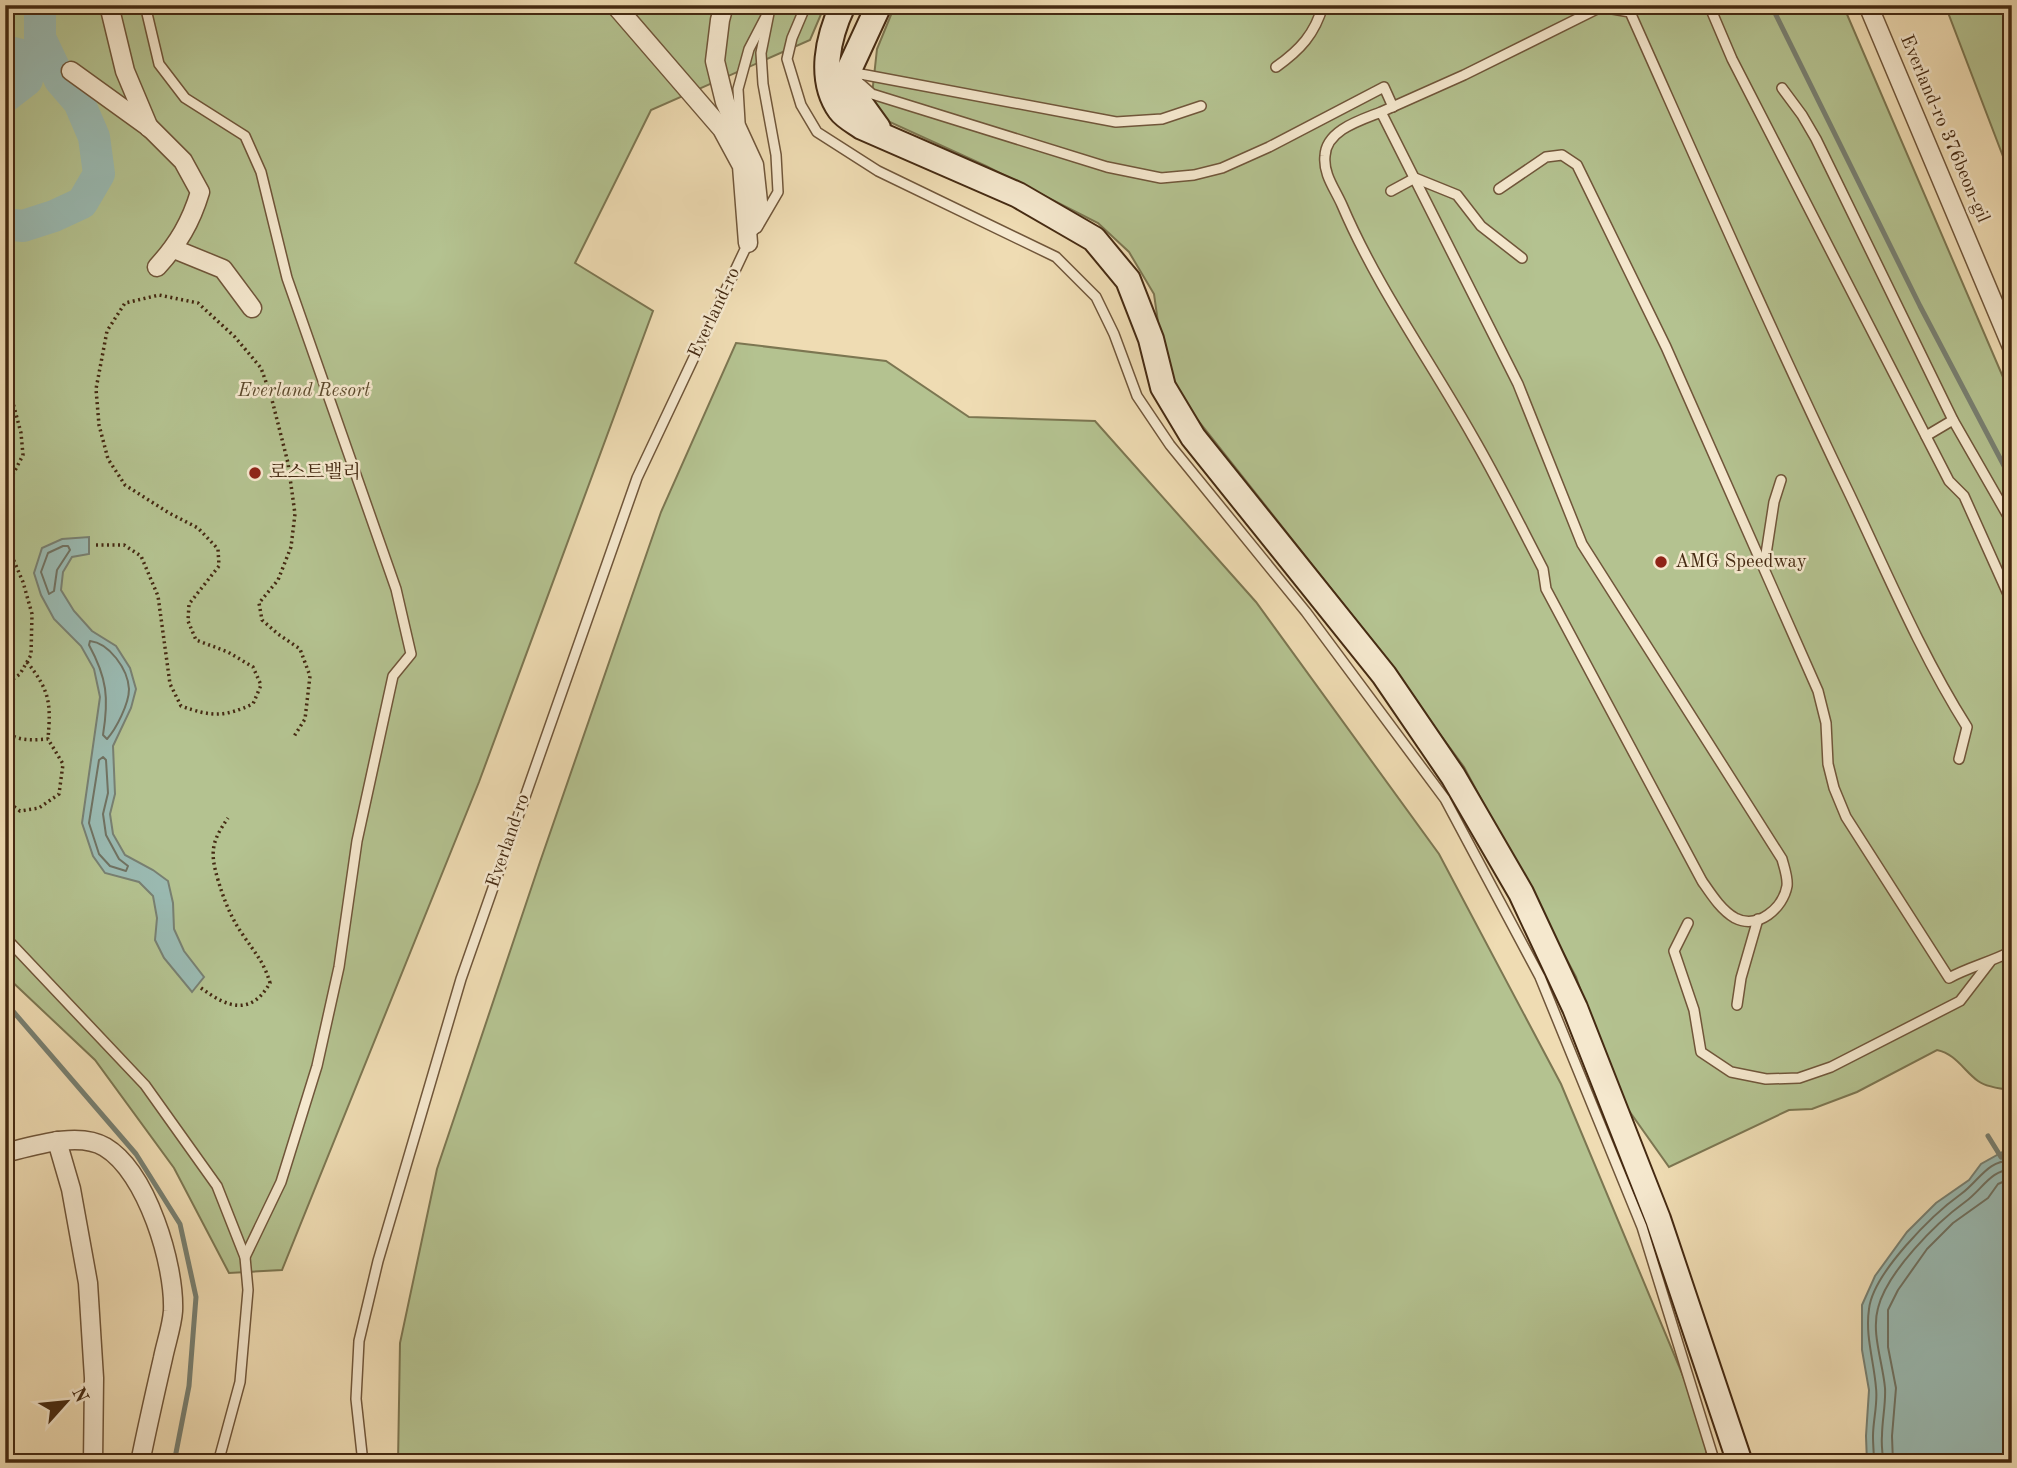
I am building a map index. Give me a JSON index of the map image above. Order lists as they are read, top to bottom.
{
  "streets": {
    "street": ["Everland-ro 376beon-gil"],
    "lane": ["Everland-ro"]
  },
  "parks": ["Everland Resort"],
  "places": ["로스트밸리", "AMG Speedway"],
  "north": "top right"
}
